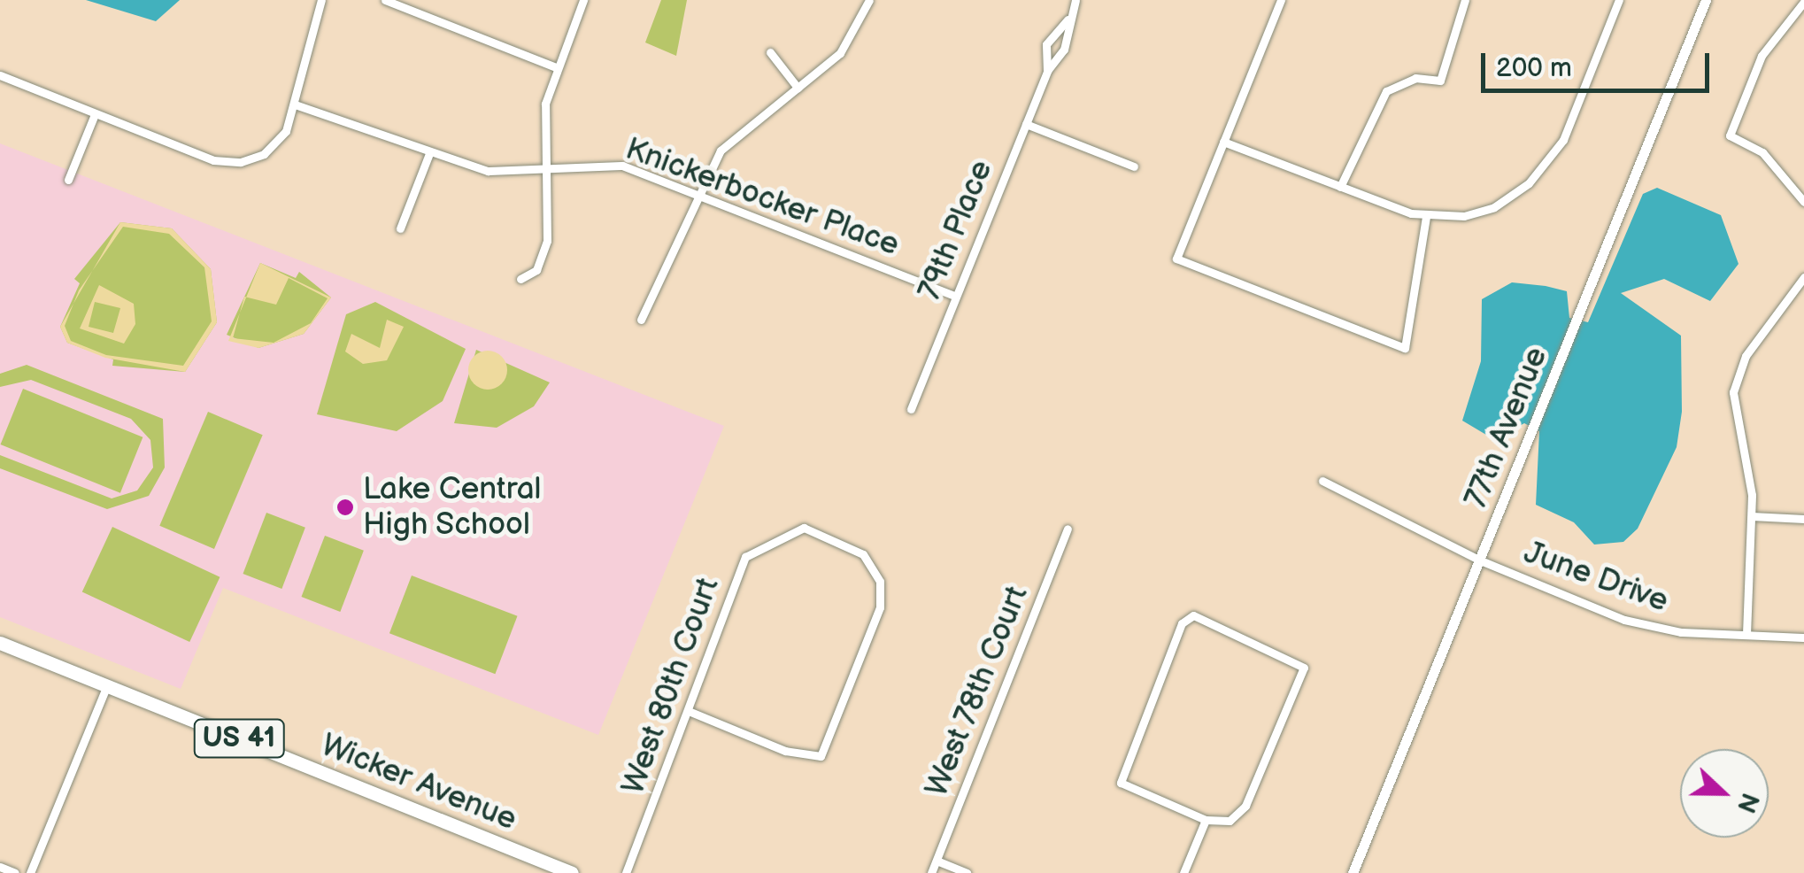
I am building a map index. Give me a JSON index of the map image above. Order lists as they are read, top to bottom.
{
  "streets": {
    "highway": ["US 41", "Wicker Avenue"],
    "street": [
      "Knickerbocker Place",
      "79th Place",
      "77th Avenue",
      "June Drive",
      "West 80th Court",
      "West 78th Court"
    ]
  },
  "crossings": [
    ["Knickerbocker Place", "79th Place"],
    ["77th Avenue", "June Drive"]
  ],
  "places": ["Lake Central High School"],
  "scale_bar": "200 m",
  "north": "right"
}
